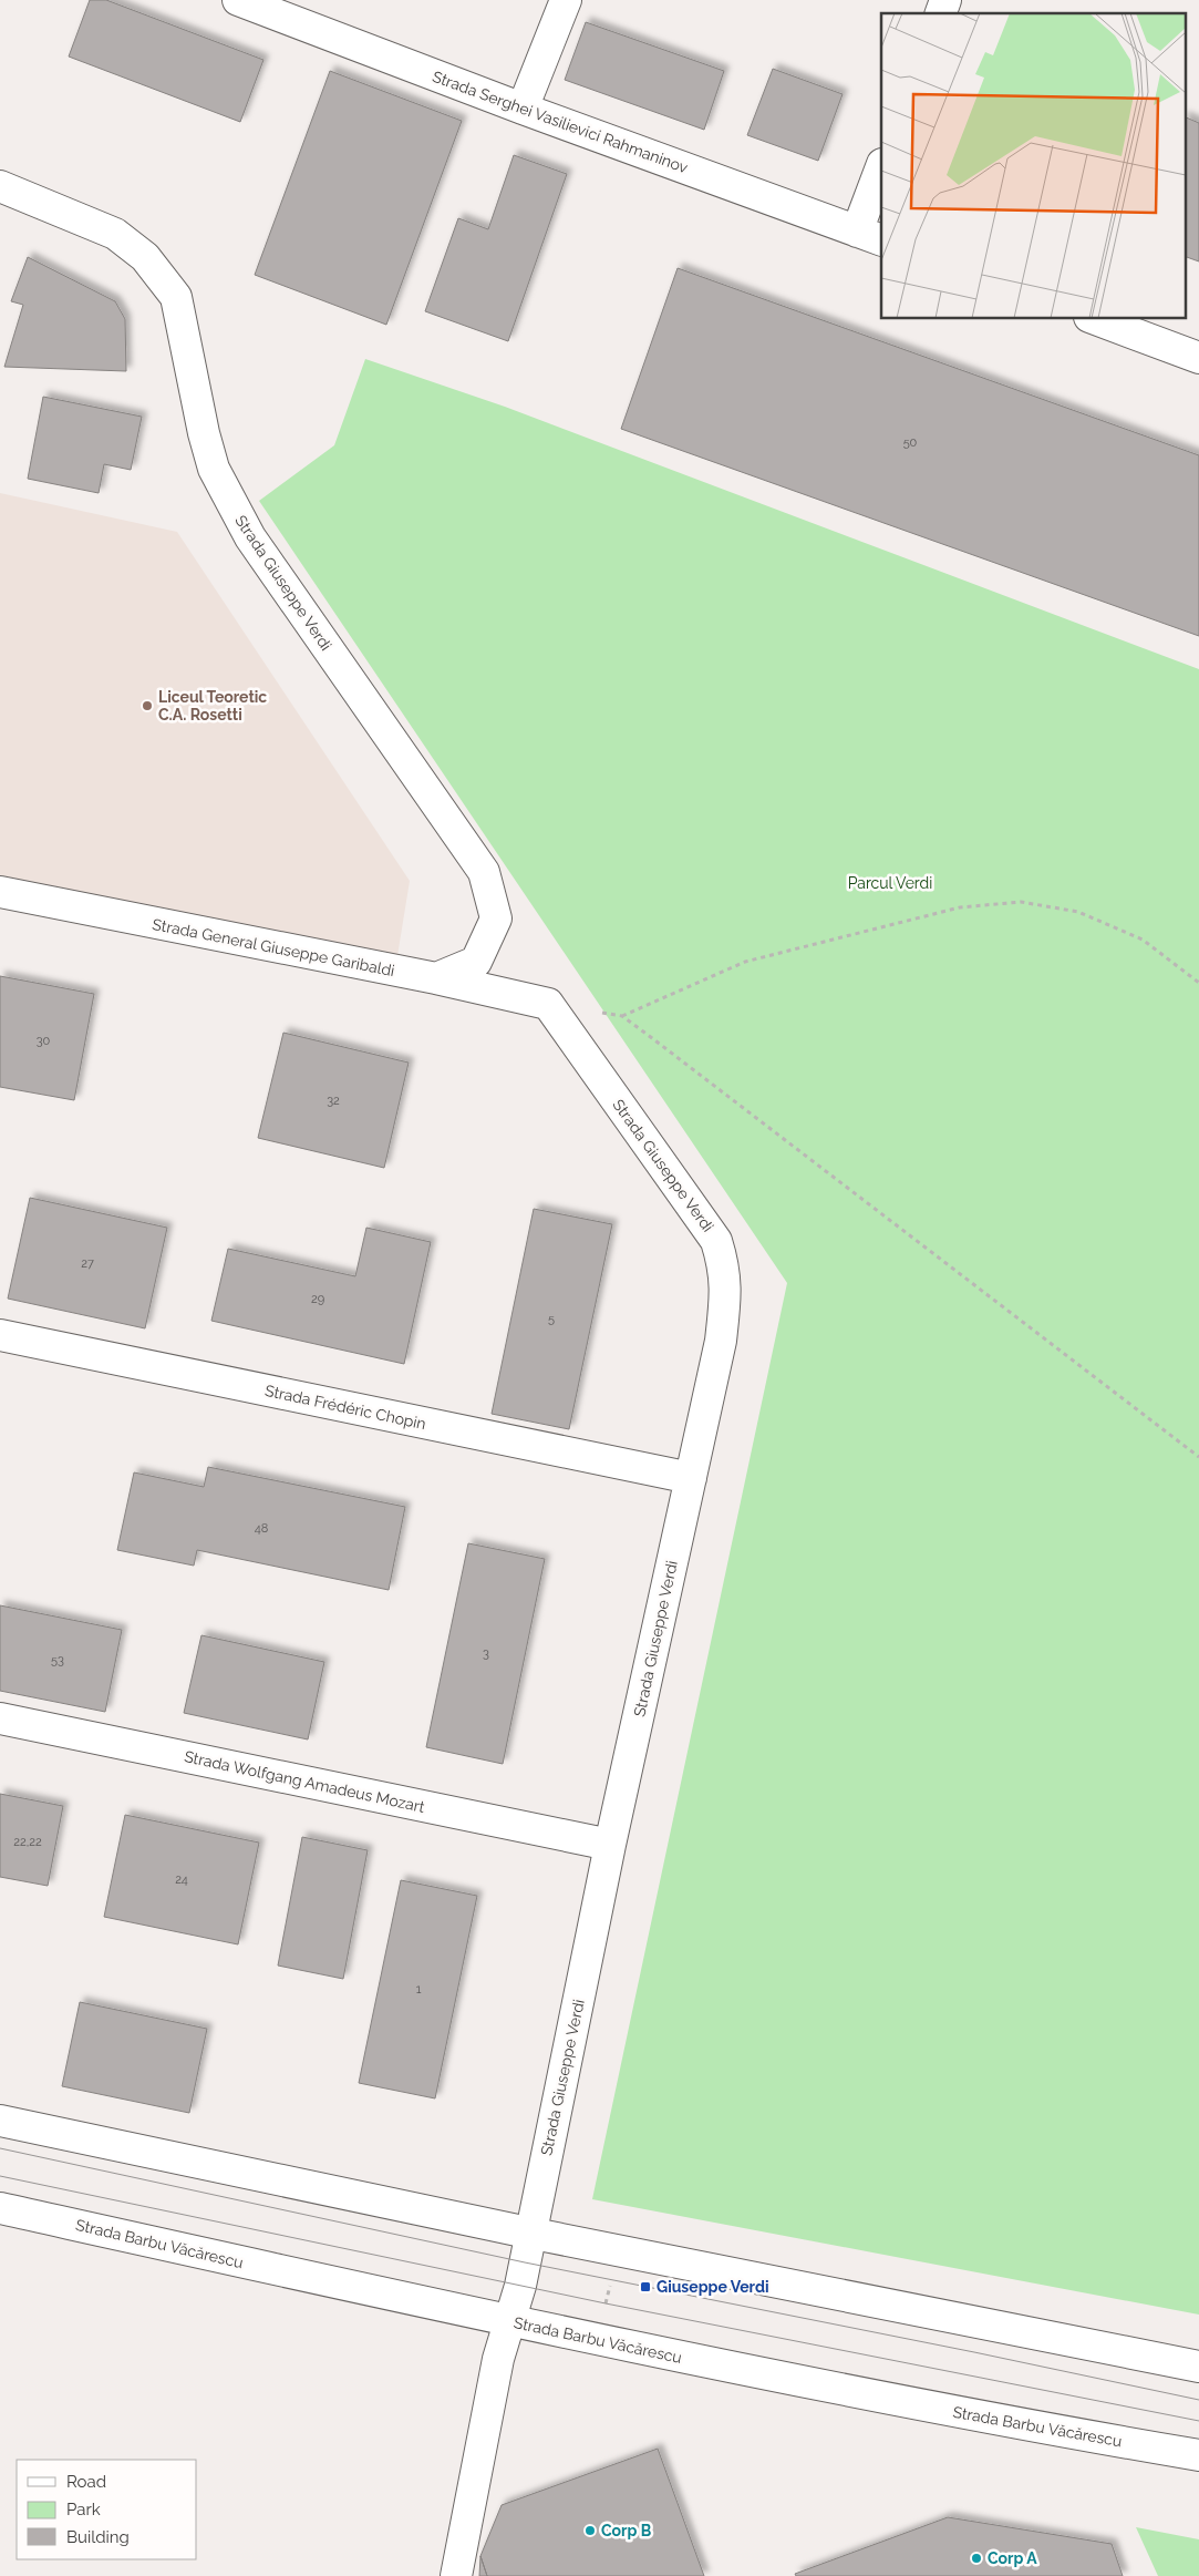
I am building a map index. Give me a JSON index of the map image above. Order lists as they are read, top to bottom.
{
  "streets": {
    "street": [
      "Strada Serghei Vasilievici Rahmaninov",
      "Strada Giuseppe Verdi",
      "Strada General Giuseppe Garibaldi",
      "Strada Frédéric Chopin",
      "Strada Wolfgang Amadeus Mozart",
      "Strada Barbu Văcărescu"
    ]
  },
  "crossings": [
    ["Strada Giuseppe Verdi", "Strada General Giuseppe Garibaldi"],
    ["Strada Giuseppe Verdi", "Strada Frédéric Chopin"],
    ["Strada Giuseppe Verdi", "Strada Wolfgang Amadeus Mozart"],
    ["Strada Giuseppe Verdi", "Strada Barbu Văcărescu"]
  ],
  "parks": ["Parcul Verdi"],
  "places": {
    "other": ["Liceul Teoretic C.A. Rosetti", "Corp B", "Corp A"],
    "transit": ["Giuseppe Verdi"]
  },
  "house_numbers": [
    "50",
    "30",
    "32",
    "27",
    "29",
    "5",
    "48",
    "3",
    "53",
    "22,22",
    "24",
    "1"
  ],
  "legend": ["Road", "Park", "Building"]
}
